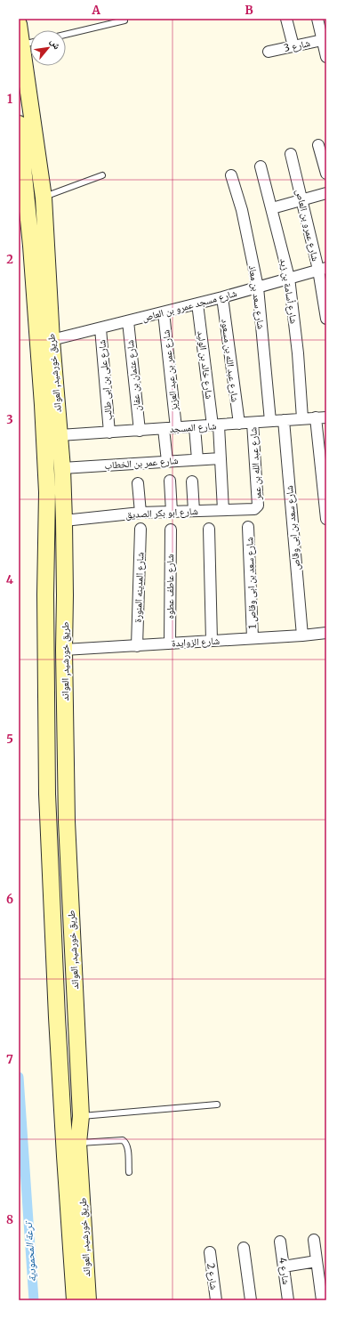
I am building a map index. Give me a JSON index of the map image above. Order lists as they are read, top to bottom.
{
  "streets": {
    "main road": ["طريق خورشيد, العوائد"],
    "street": [
      "شارع 3",
      "شارع عمرو بن العاص",
      "شارع أسامة بن زيد",
      "شارع سعد بن معاذ",
      "شارع مسجد عمرو بن العاص",
      "شارع عبد الله بن مسعود",
      "شارع خالد بن الوليد",
      "شارع عمر بن عبد العزيز",
      "شارع عثمان بن عفان",
      "شارع على بن ابى طالب",
      "شارع المسجد",
      "شارع عمر بن الخطاب",
      "شارع عبد الله بن عمر",
      "شارع ابو بكر الصديق",
      "شارع سعد بن ابى وقاص",
      "شارع سعد بن ابى وقاص 1",
      "شارع عاطف عطوه",
      "شارع المدينه المنورة",
      "شارع الزوايدة",
      "شارع 4",
      "شارع 2"
    ]
  },
  "crossings": [
    ["شارع عمرو بن العاص", "شارع مسجد عمرو بن العاص"],
    ["شارع أسامة بن زيد", "شارع مسجد عمرو بن العاص"],
    ["شارع أسامة بن زيد", "شارع المسجد"],
    ["شارع سعد بن معاذ", "شارع مسجد عمرو بن العاص"],
    ["شارع سعد بن معاذ", "شارع المسجد"],
    ["شارع مسجد عمرو بن العاص", "شارع عبد الله بن مسعود"],
    ["شارع مسجد عمرو بن العاص", "شارع خالد بن الوليد"],
    ["شارع مسجد عمرو بن العاص", "شارع عمر بن عبد العزيز"],
    ["شارع مسجد عمرو بن العاص", "طريق خورشيد, العوائد"],
    ["شارع مسجد عمرو بن العاص", "شارع عثمان بن عفان"],
    ["شارع مسجد عمرو بن العاص", "شارع على بن ابى طالب"],
    ["شارع عبد الله بن مسعود", "شارع المسجد"],
    ["شارع خالد بن الوليد", "شارع المسجد"],
    ["شارع خالد بن الوليد", "شارع عمر بن الخطاب"],
    ["شارع خالد بن الوليد", "شارع ابو بكر الصديق"],
    ["شارع عمر بن عبد العزيز", "شارع المسجد"],
    ["طريق خورشيد, العوائد", "شارع المسجد"],
    ["طريق خورشيد, العوائد", "شارع عمر بن الخطاب"],
    ["طريق خورشيد, العوائد", "شارع ابو بكر الصديق"],
    ["طريق خورشيد, العوائد", "شارع الزوايدة"],
    ["شارع عثمان بن عفان", "شارع المسجد"],
    ["شارع على بن ابى طالب", "شارع المسجد"],
    ["شارع المسجد", "شارع عبد الله بن عمر"],
    ["شارع المسجد", "شارع سعد بن ابى وقاص"],
    ["شارع عبد الله بن عمر", "شارع ابو بكر الصديق"],
    ["شارع سعد بن ابى وقاص", "شارع الزوايدة"],
    ["شارع سعد بن ابى وقاص 1", "شارع الزوايدة"],
    ["شارع عاطف عطوه", "شارع الزوايدة"],
    ["شارع المدينه المنورة", "شارع الزوايدة"]
  ],
  "water": ["ترعة المحمودية"],
  "north": "top right",
  "grid": {
    "columns": ["A", "B"],
    "rows": [
      "1",
      "2",
      "3",
      "4",
      "5",
      "6",
      "7",
      "8"
    ]
  }
}
